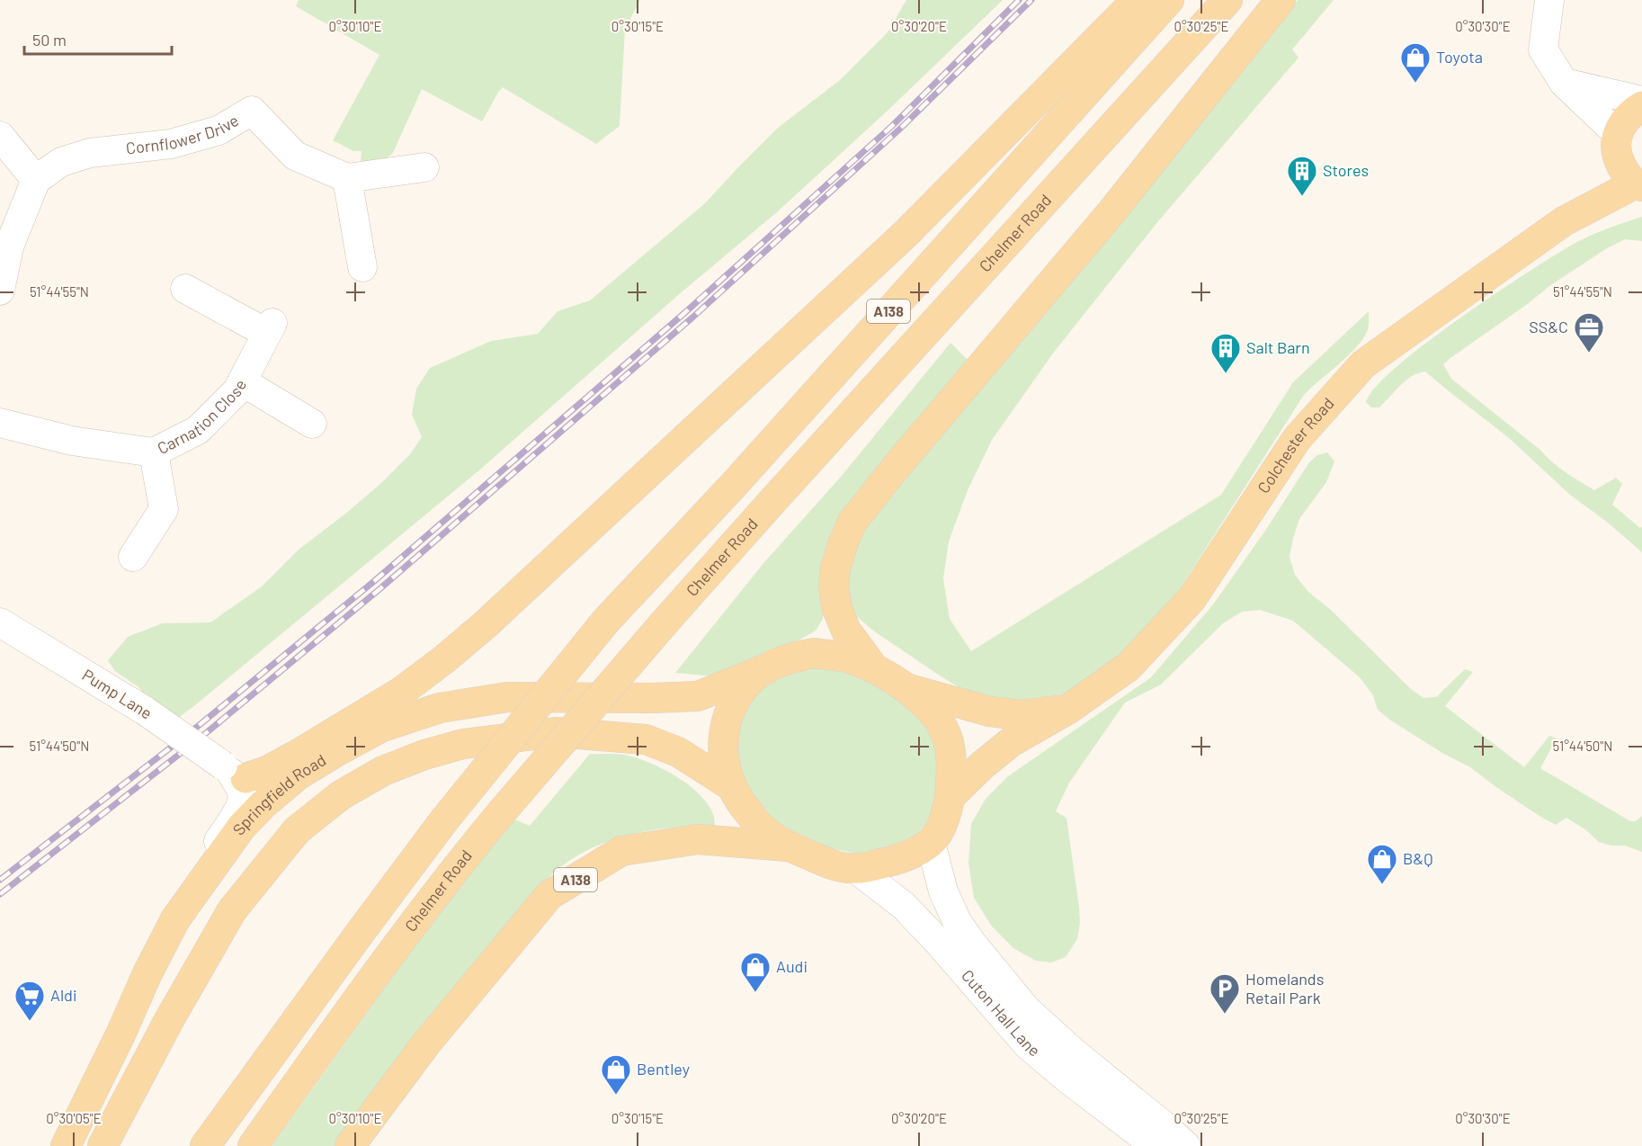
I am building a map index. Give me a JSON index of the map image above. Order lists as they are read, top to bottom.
{
  "streets": {
    "main road": [
      "Chelmer Road",
      "A138",
      "Colchester Road",
      "Springfield Road"
    ],
    "street": [
      "Cornflower Drive",
      "Carnation Close",
      "Pump Lane",
      "Cuton Hall Lane"
    ]
  },
  "places": {
    "shop": [
      "Toyota",
      "B&Q",
      "Audi",
      "Bentley"
    ],
    "building": ["Stores", "Salt Barn"],
    "office": ["SS&C"],
    "parking": ["Homelands Retail Park"],
    "supermarket": ["Aldi"]
  },
  "scale_bar": "50 m",
  "coordinates": [
    "0°30'10\"E",
    "0°30'15\"E",
    "0°30'20\"E",
    "0°30'25\"E",
    "0°30'30\"E",
    "51°44'55\"N",
    "51°44'50\"N",
    "0°30'05\"E"
  ]
}
